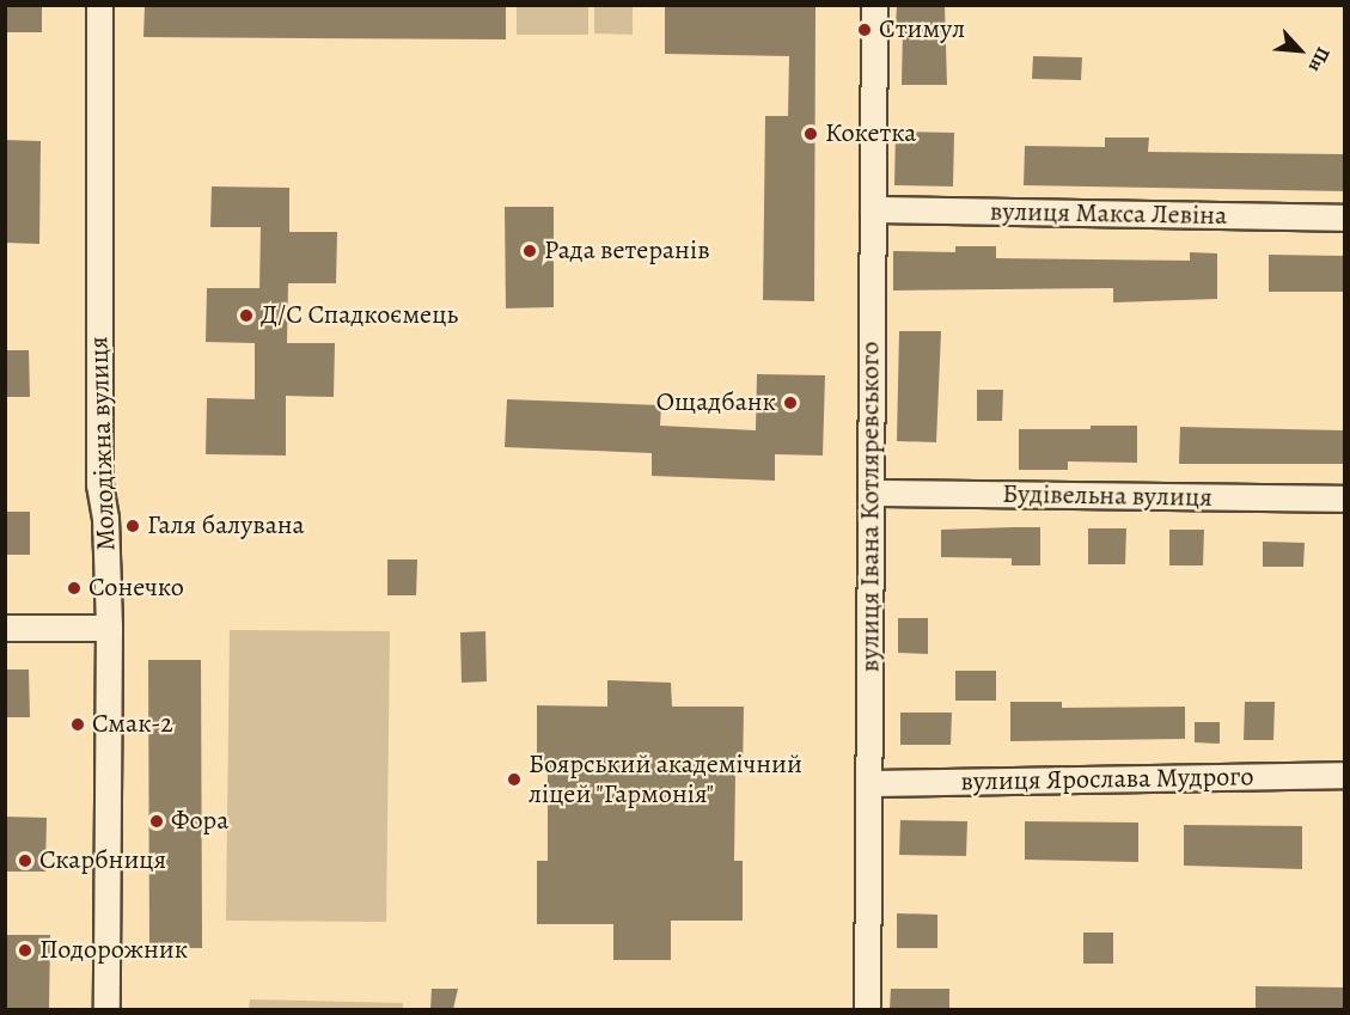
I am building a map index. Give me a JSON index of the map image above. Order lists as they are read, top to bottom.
{
  "streets": {
    "street": [
      "вулиця Макса Левіна",
      "Молодіжна вулиця",
      "Будівельна вулиця",
      "вулиця Івана Котляревського",
      "вулиця Ярослава Мудрого"
    ]
  },
  "crossings": [
    ["вулиця Макса Левіна", "вулиця Івана Котляревського"],
    ["Будівельна вулиця", "вулиця Івана Котляревського"],
    ["вулиця Івана Котляревського", "вулиця Ярослава Мудрого"]
  ],
  "places": [
    "Стимул",
    "Кокетка",
    "Рада ветеранів",
    "Д/С Спадкоємець",
    "Ощадбанк",
    "Галя балувана",
    "Сонечко",
    "Смак-2",
    "Боярський академічний ліцей \"Гармонія\"",
    "Фора",
    "Скарбниця",
    "Подорожник"
  ],
  "north": "bottom right"
}
